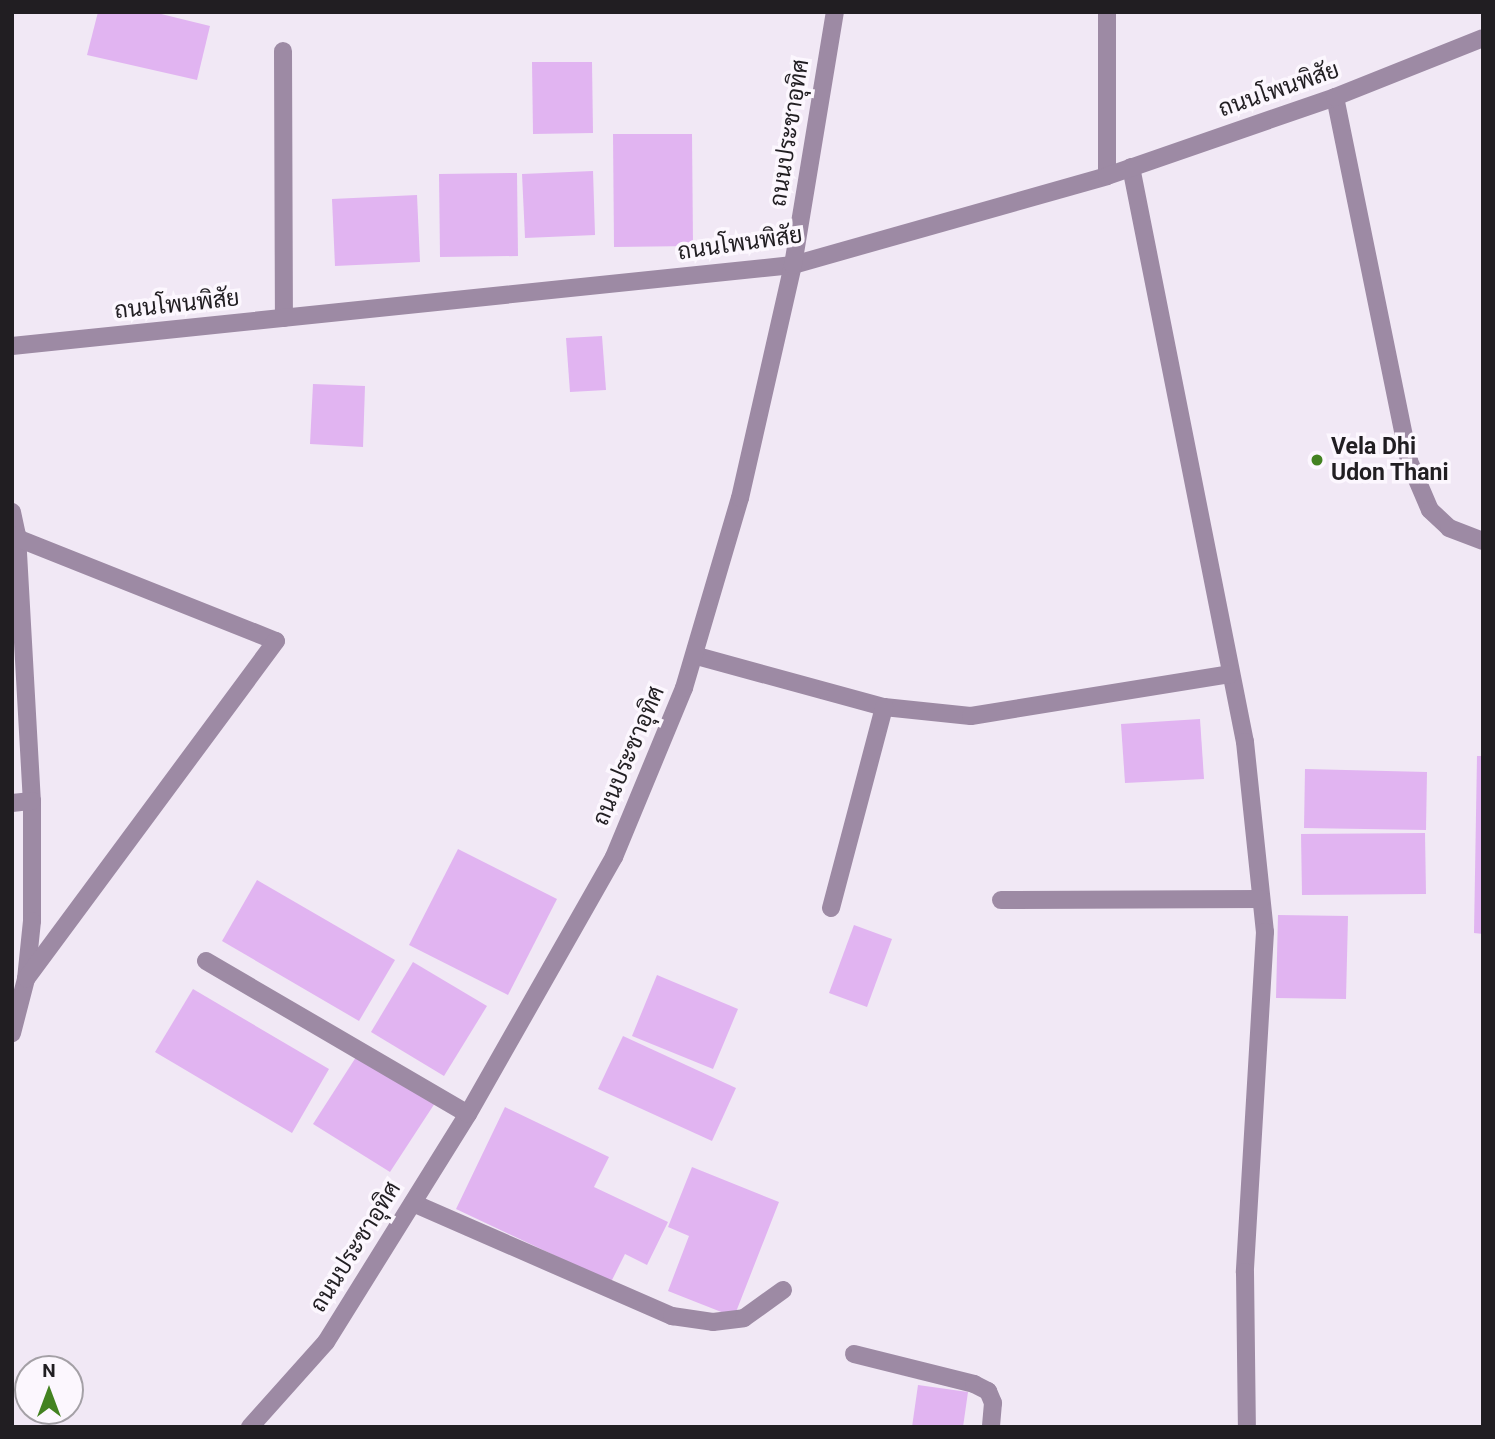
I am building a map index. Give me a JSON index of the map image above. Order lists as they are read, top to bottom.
{
  "streets": {
    "street": ["ถนนโพนพิสัย", "ถนนประชาอุทิศ"]
  },
  "crossings": [
    ["ถนนโพนพิสัย", "ถนนประชาอุทิศ"]
  ],
  "places": ["Vela Dhi Udon Thani"],
  "north": "top"
}
